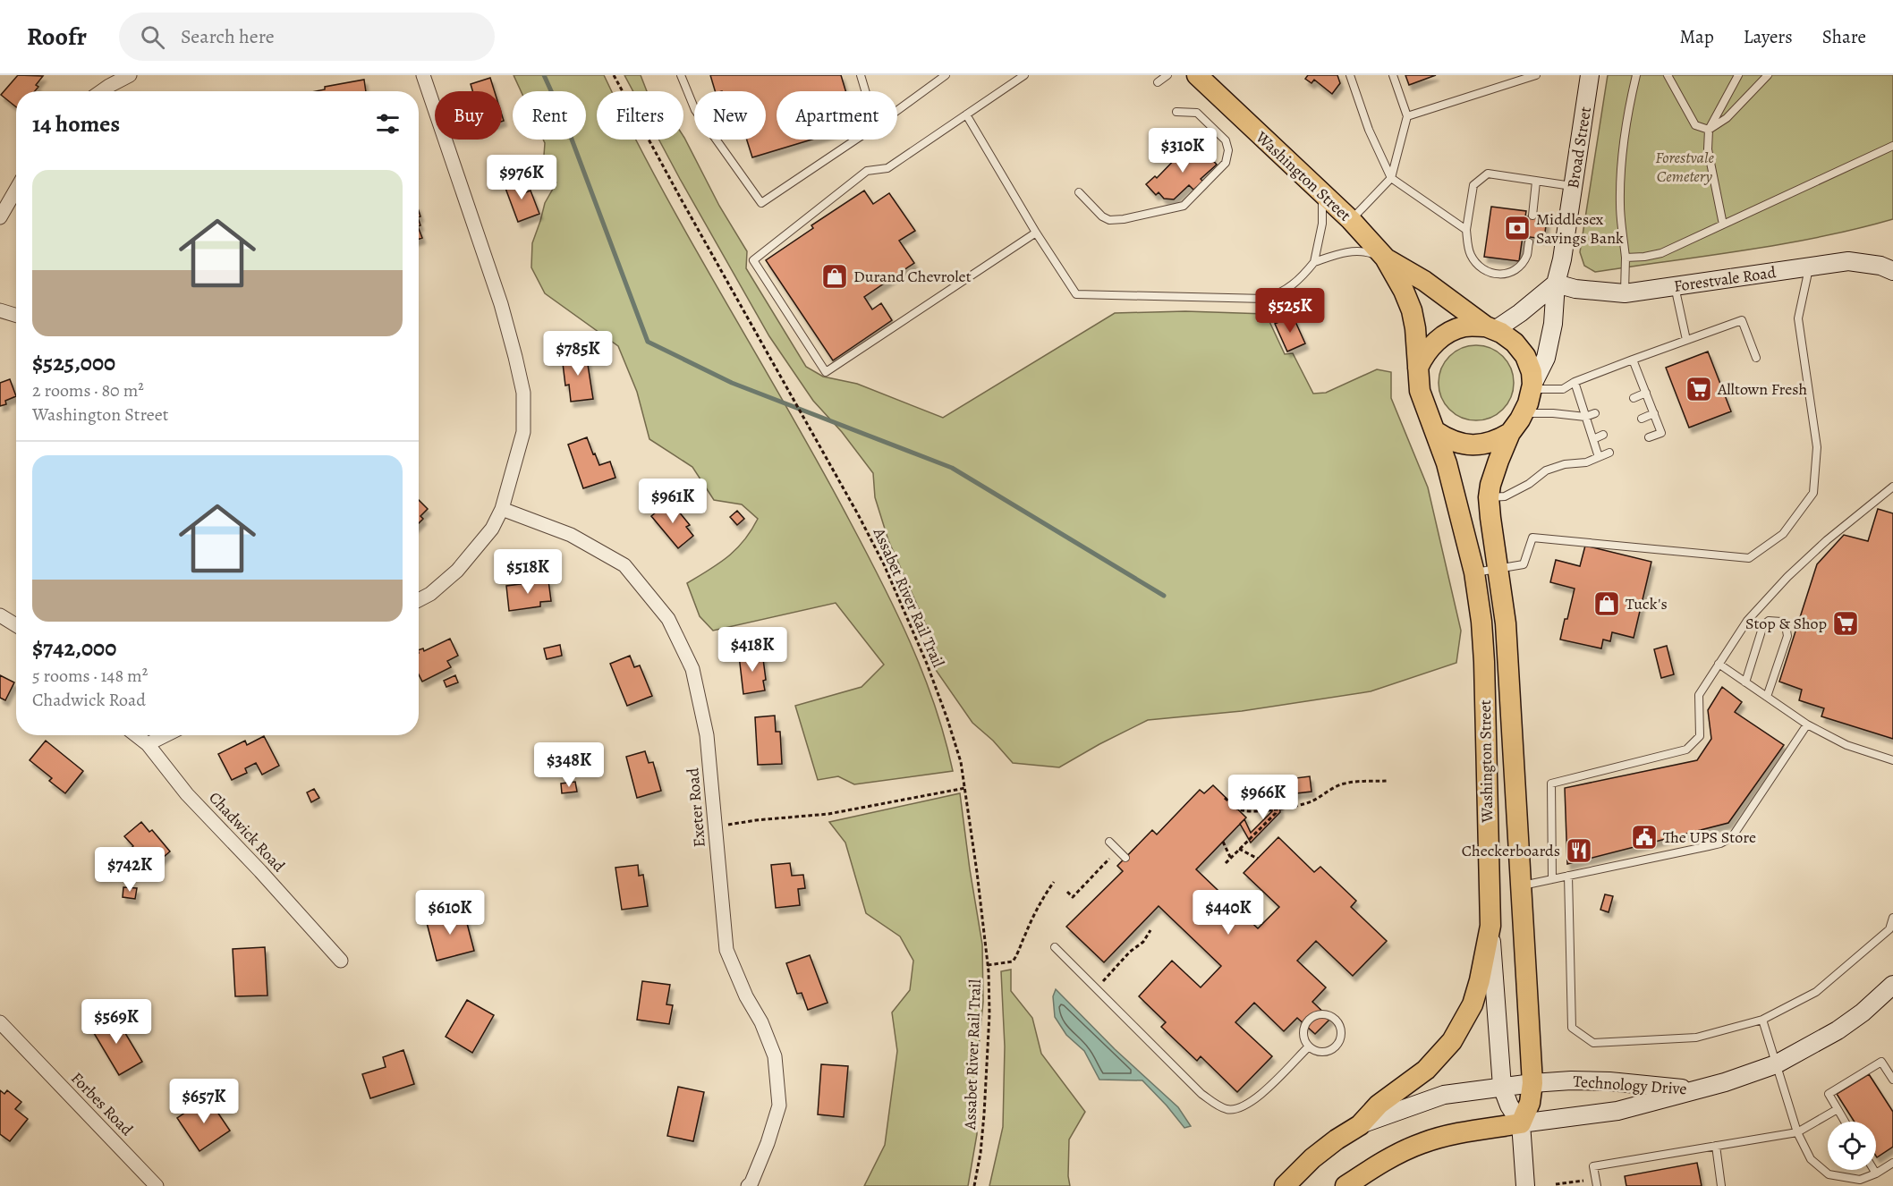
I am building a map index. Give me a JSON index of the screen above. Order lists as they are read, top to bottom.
{
  "streets": {
    "main road": ["Washington Street"],
    "street": [
      "Broad Street",
      "Forestvale Road",
      "Exeter Road",
      "Chadwick Road",
      "Technology Drive",
      "Forbes Road"
    ],
    "path": ["Assabet River Rail Trail"]
  },
  "crossings": [
    ["Broad Street", "Washington Street"],
    ["Broad Street", "Forestvale Road"],
    ["Washington Street", "Technology Drive"]
  ],
  "parks": ["Forestvale Cemetery"],
  "places": {
    "bank": ["Middlesex Savings Bank"],
    "shop": ["Durand Chevrolet", "Tuck's"],
    "supermarket": ["Alltown Fresh", "Stop & Shop"],
    "public building": ["The UPS Store"],
    "restaurant": ["Checkerboards"]
  },
  "page": {
    "header": "Roofr",
    "search": "Search here",
    "nav": ["Map", "Layers", "Share"],
    "chip": [
      "Buy",
      "Rent",
      "Filters",
      "New",
      "Apartment"
    ],
    "heading": "14 homes",
    "price": [
      "$310K",
      "$976K",
      "$525K",
      "$785K",
      "$961K",
      "$518K",
      "$418K",
      "$348K",
      "$966K",
      "$742K",
      "$610K",
      "$440K",
      "$569K",
      "$657K"
    ],
    "list": [
      {
        "name": "$525,000",
        "note": "2 rooms · 80 m² · Washington Street"
      },
      {
        "name": "$742,000",
        "note": "5 rooms · 148 m² · Chadwick Road"
      }
    ]
  }
}
